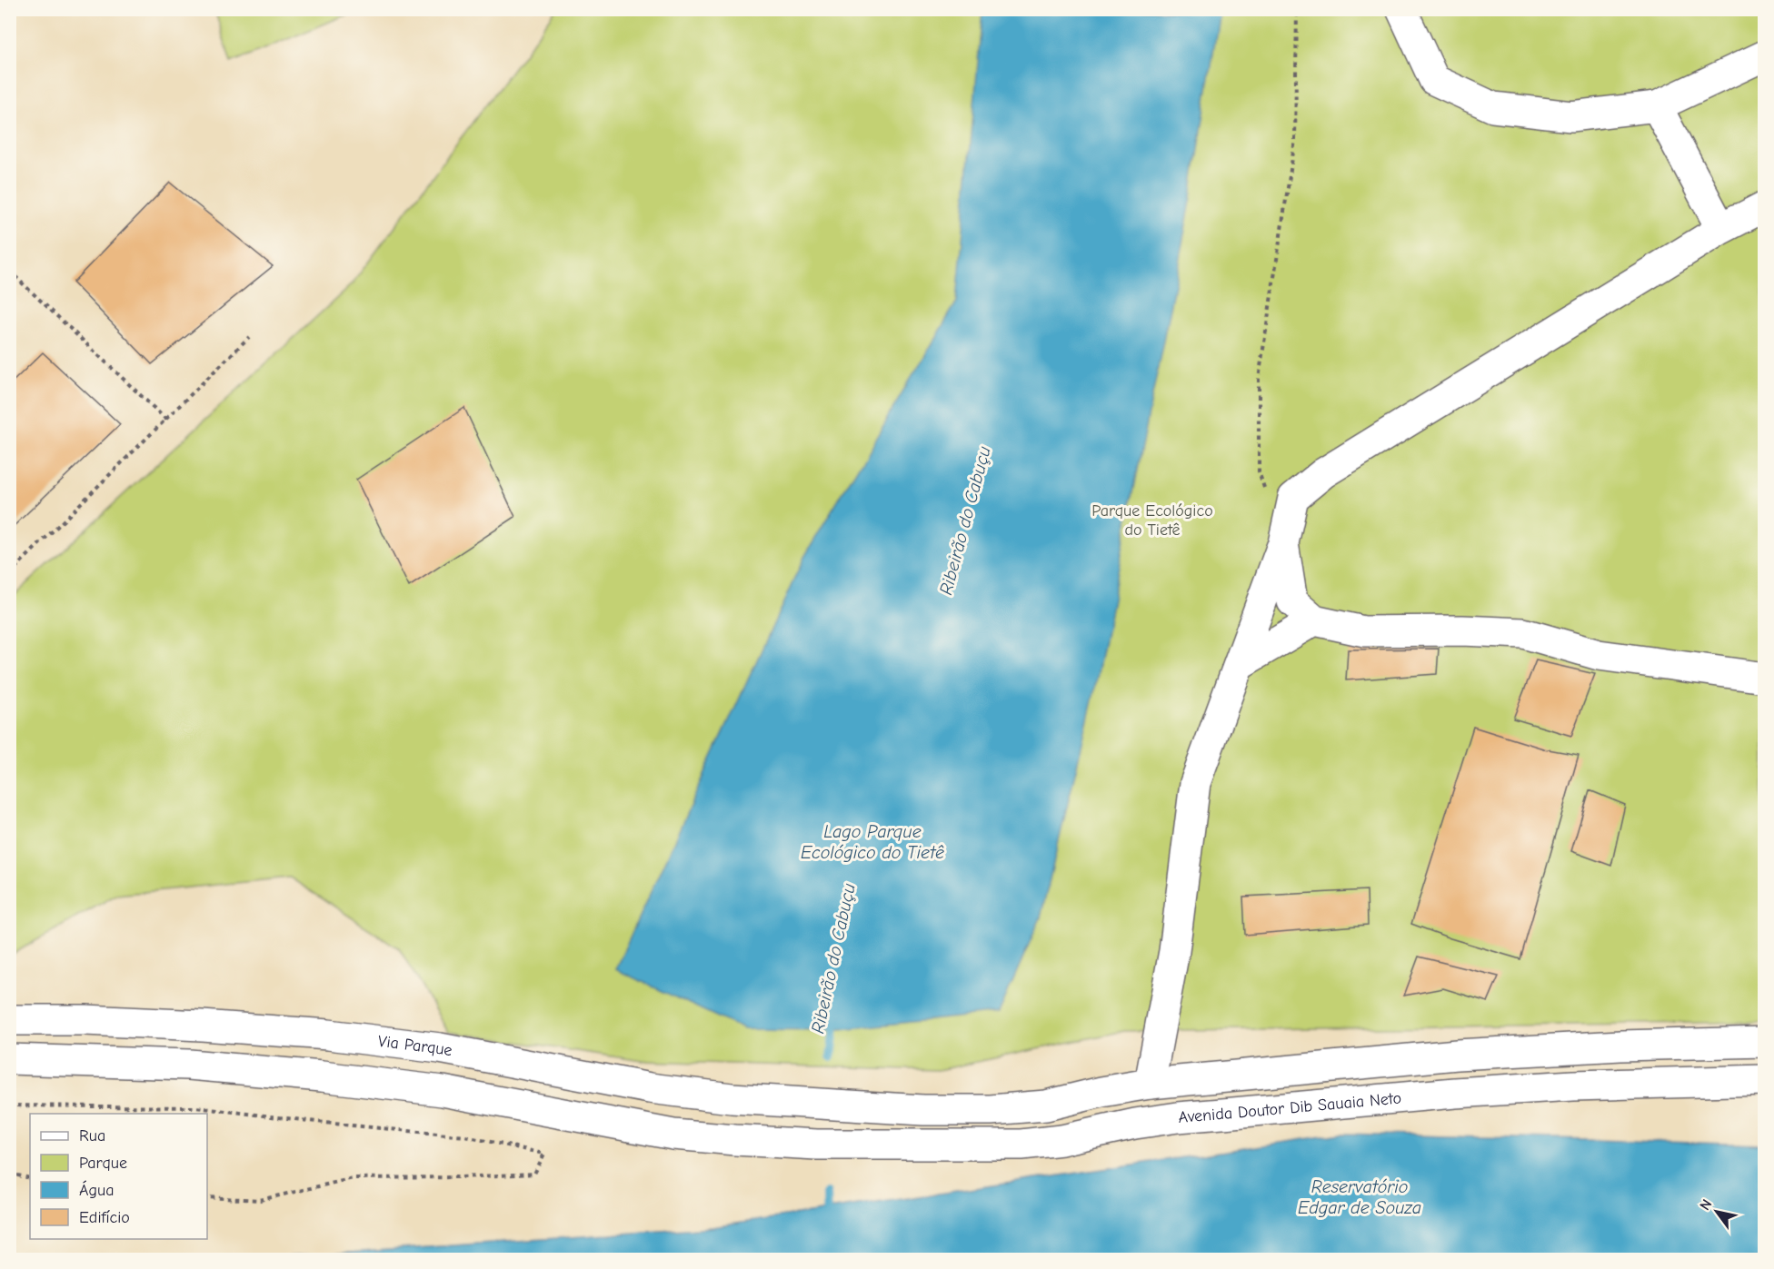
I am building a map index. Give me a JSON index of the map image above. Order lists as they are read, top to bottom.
{
  "streets": {
    "main road": ["Via Parque", "Avenida Doutor Dib Sauaia Neto"]
  },
  "water": ["Ribeirão do Cabuçu", "Lago Parque Ecológico do Tietê", "Reservatório Edgar de Souza"],
  "parks": ["Parque Ecológico do Tietê"],
  "legend": [
    "Rua",
    "Parque",
    "Água",
    "Edifício"
  ],
  "north": "top left"
}
